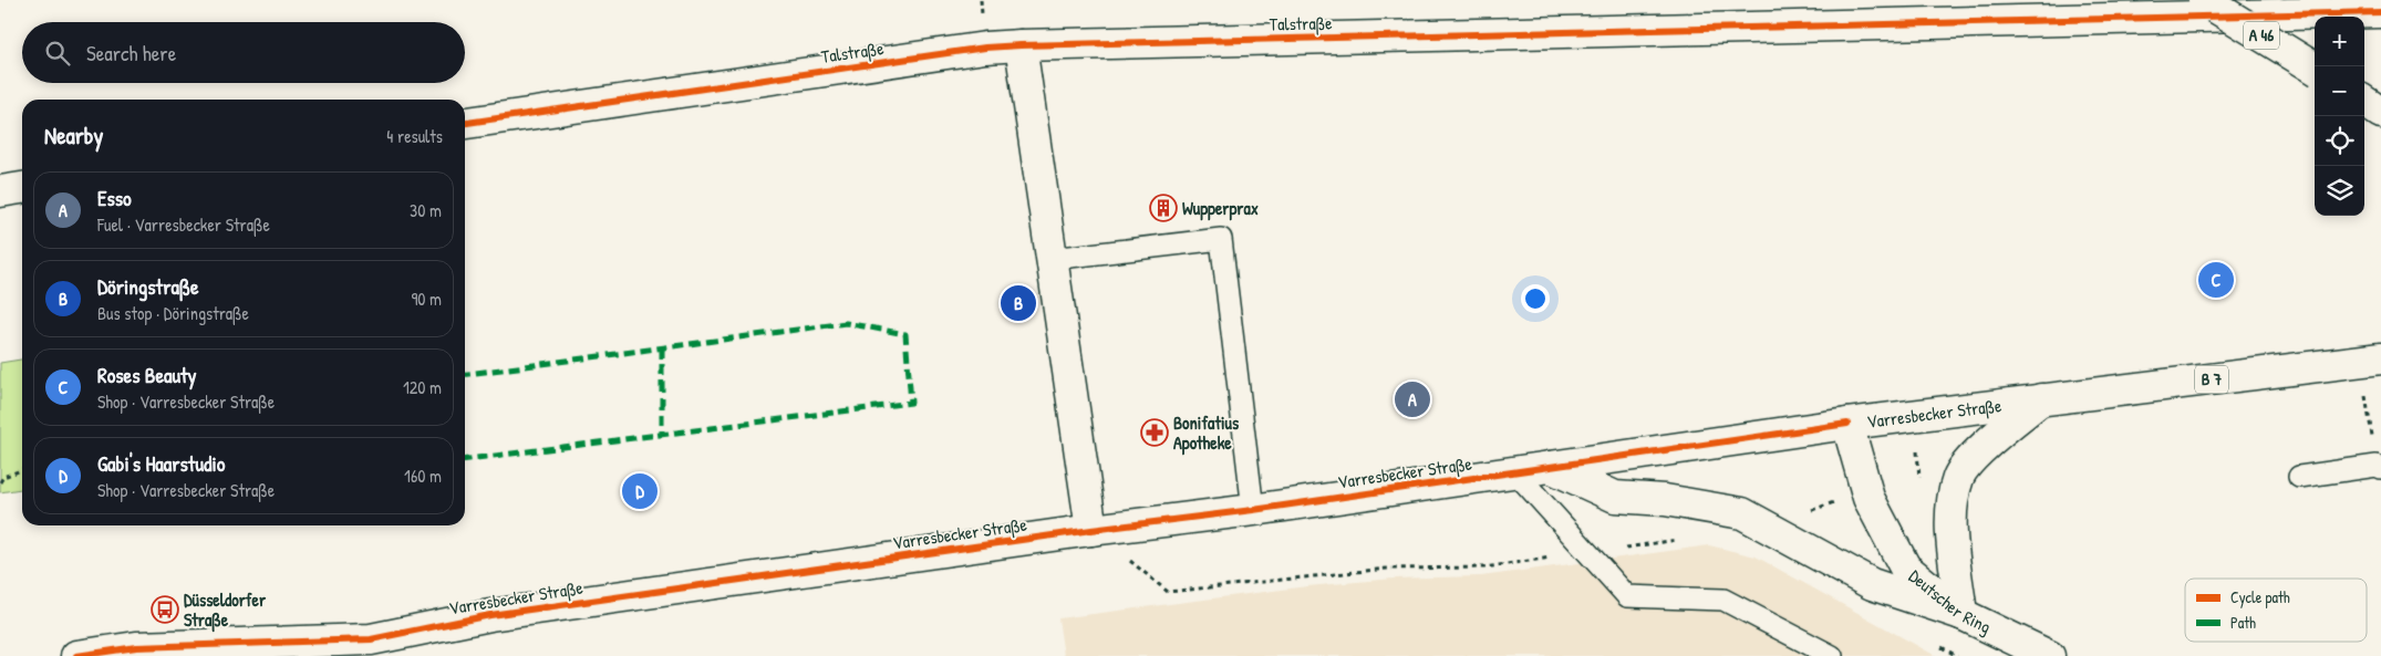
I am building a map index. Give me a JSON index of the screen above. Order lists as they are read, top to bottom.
{
  "streets": {
    "main road": [
      "Talstraße",
      "A 46",
      "B 7",
      "Varresbecker Straße",
      "Deutscher Ring"
    ]
  },
  "crossings": [
    ["Varresbecker Straße", "Deutscher Ring"]
  ],
  "places": {
    "building": ["Wupperprax"],
    "pharmacy": ["Bonifatius Apotheke"],
    "bus stop": ["Düsseldorfer Straße"]
  },
  "legend": ["Cycle path", "Path"],
  "page": {
    "map_buttons": ["+", "−"],
    "search": "Search here",
    "heading": ["Nearby", "4 results"],
    "list": [
      {
        "mark": "A",
        "name": "Esso",
        "note": "Fuel · Varresbecker Straße",
        "value": "30 m"
      },
      {
        "mark": "B",
        "name": "Döringstraße",
        "note": "Bus stop · Döringstraße",
        "value": "90 m"
      },
      {
        "mark": "C",
        "name": "Roses Beauty",
        "note": "Shop · Varresbecker Straße",
        "value": "120 m"
      },
      {
        "mark": "D",
        "name": "Gabi's Haarstudio",
        "note": "Shop · Varresbecker Straße",
        "value": "160 m"
      }
    ],
    "pins": [
      "C",
      "B",
      "A",
      "D"
    ]
  }
}
